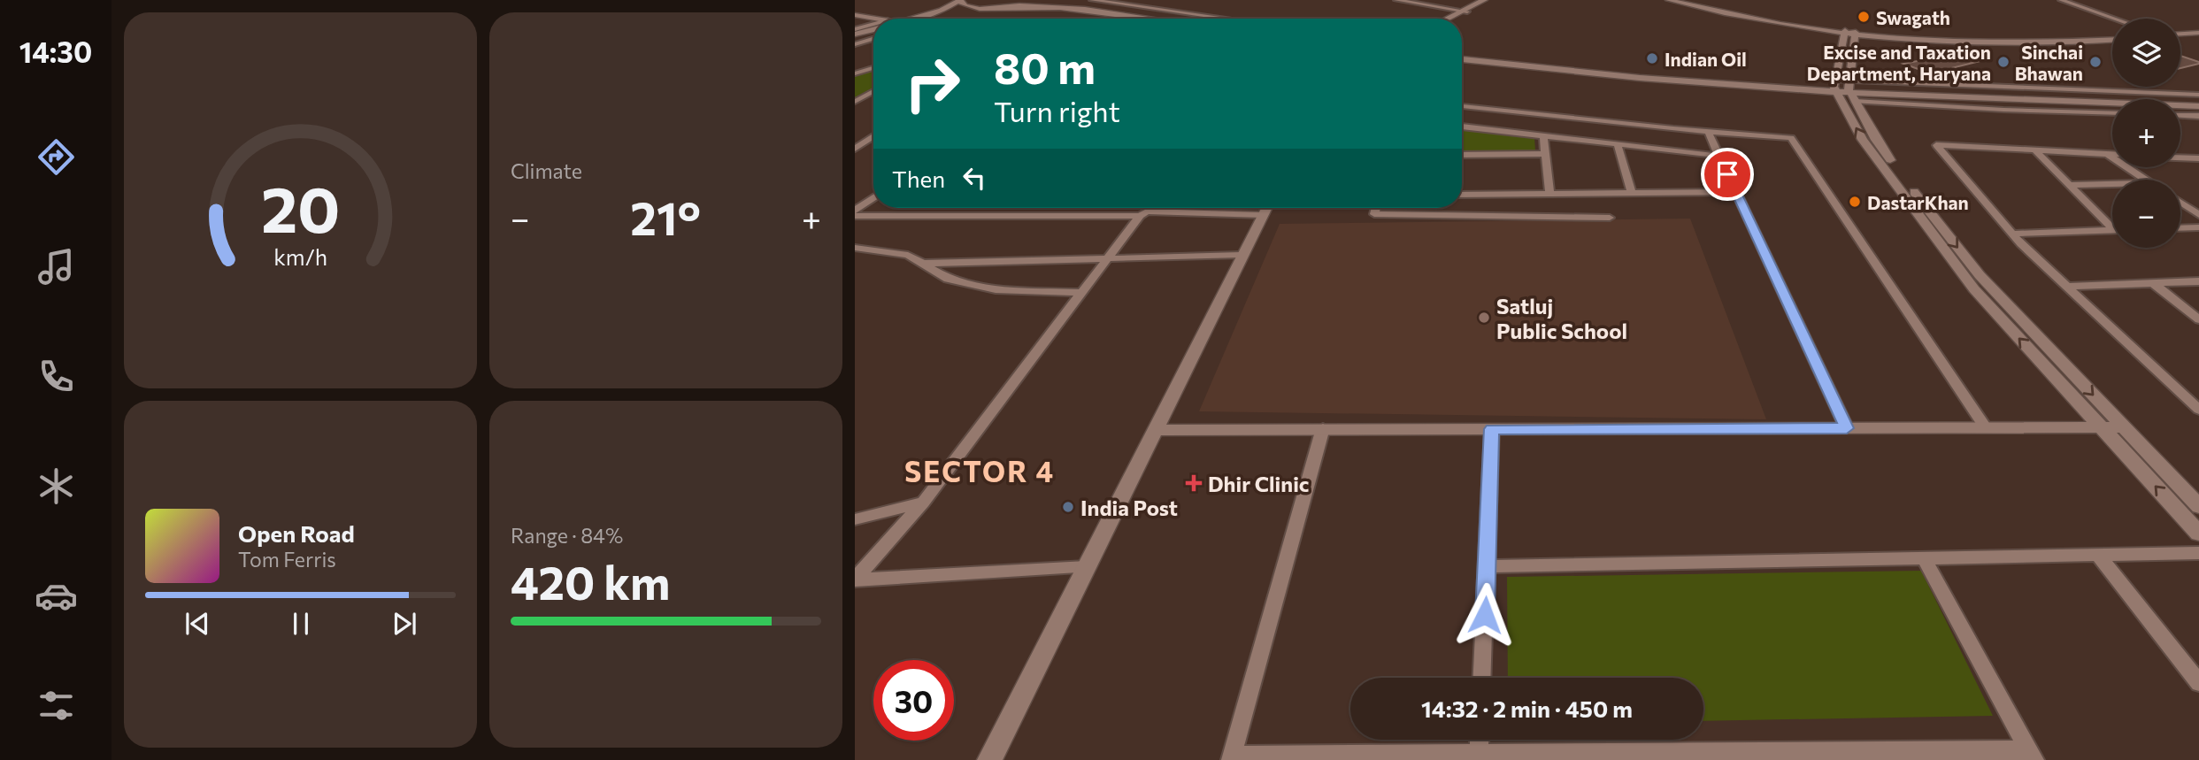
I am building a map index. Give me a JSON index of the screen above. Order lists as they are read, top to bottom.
{
  "districts": ["SECTOR 4"],
  "places": {
    "other": [
      "Swagath",
      "Indian Oil",
      "Excise and Taxation Department, Haryana",
      "Sinchai Bhawan",
      "DastarKhan",
      "Satluj Public School",
      "India Post"
    ],
    "health": ["Dhir Clinic"]
  },
  "page": {
    "tabs": "14:30",
    "tile": [
      "Climate",
      ["Range · 84%", "420 km"]
    ],
    "map_buttons": ["+", "−"],
    "turn": ["80 m", "Turn right"],
    "then": "Then",
    "heat": ["−", "21°", "+"],
    "song": ["Open Road", "Tom Ferris"],
    "limit": "30",
    "trip": "14:32 · 2 min · 450 m",
    "gauge": ["20", "km/h"]
  }
}
